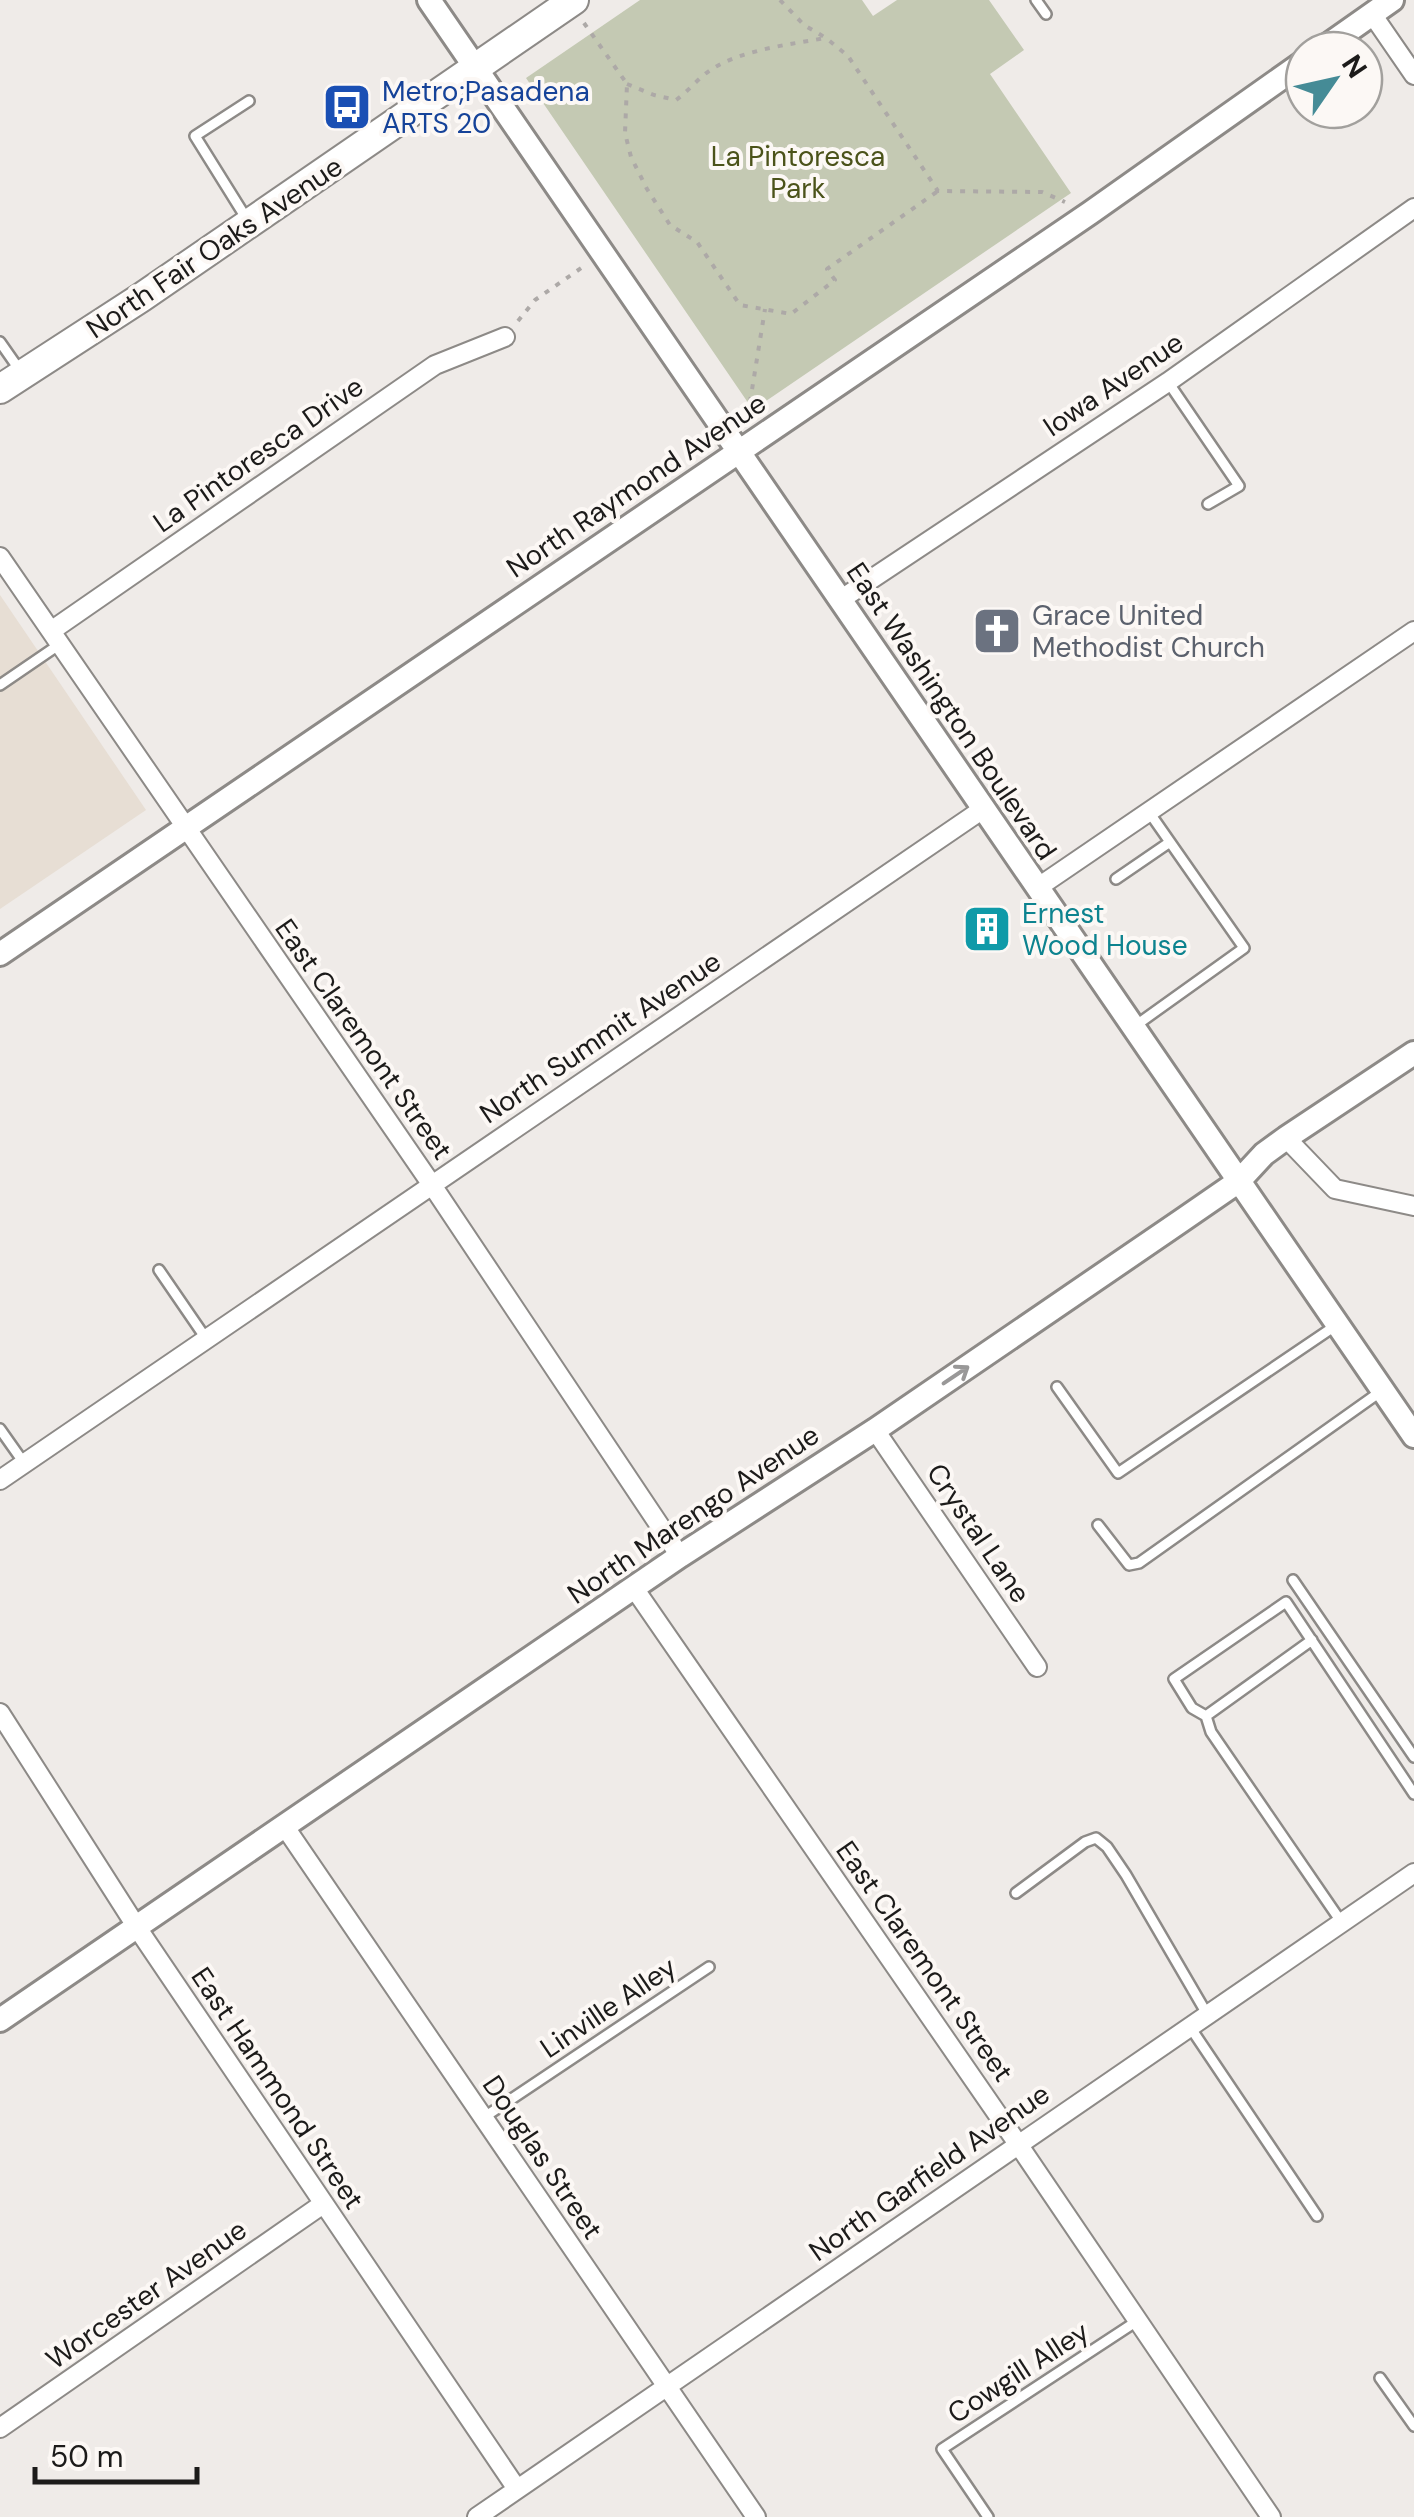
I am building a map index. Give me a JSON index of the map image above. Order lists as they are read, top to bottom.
{
  "streets": {
    "main road": ["North Fair Oaks Avenue"],
    "street": [
      "Iowa Avenue",
      "La Pintoresca Drive",
      "North Raymond Avenue",
      "East Washington Boulevard",
      "North Summit Avenue",
      "East Claremont Street",
      "North Marengo Avenue",
      "Crystal Lane",
      "East Hammond Street",
      "Douglas Street",
      "North Garfield Avenue",
      "Worcester Avenue"
    ],
    "lane": ["Linville Alley", "Cowgill Alley"]
  },
  "crossings": [
    ["North Fair Oaks Avenue", "East Washington Boulevard"],
    ["Iowa Avenue", "East Washington Boulevard"],
    ["La Pintoresca Drive", "East Claremont Street"],
    ["North Raymond Avenue", "East Washington Boulevard"],
    ["North Raymond Avenue", "East Claremont Street"],
    ["East Washington Boulevard", "North Summit Avenue"],
    ["East Washington Boulevard", "North Marengo Avenue"],
    ["North Summit Avenue", "East Claremont Street"],
    ["East Claremont Street", "North Marengo Avenue"],
    ["East Claremont Street", "North Garfield Avenue"],
    ["East Claremont Street", "Cowgill Alley"],
    ["North Marengo Avenue", "Crystal Lane"],
    ["North Marengo Avenue", "East Hammond Street"],
    ["North Marengo Avenue", "Douglas Street"],
    ["Linville Alley", "Douglas Street"],
    ["East Hammond Street", "North Garfield Avenue"],
    ["East Hammond Street", "Worcester Avenue"],
    ["Douglas Street", "North Garfield Avenue"]
  ],
  "parks": ["La Pintoresca Park"],
  "places": {
    "bus stop": ["Metro;Pasadena ARTS 20"],
    "church": ["Grace United Methodist Church"],
    "building": ["Ernest Wood House"]
  },
  "scale_bar": "50 m",
  "north": "top right"
}
